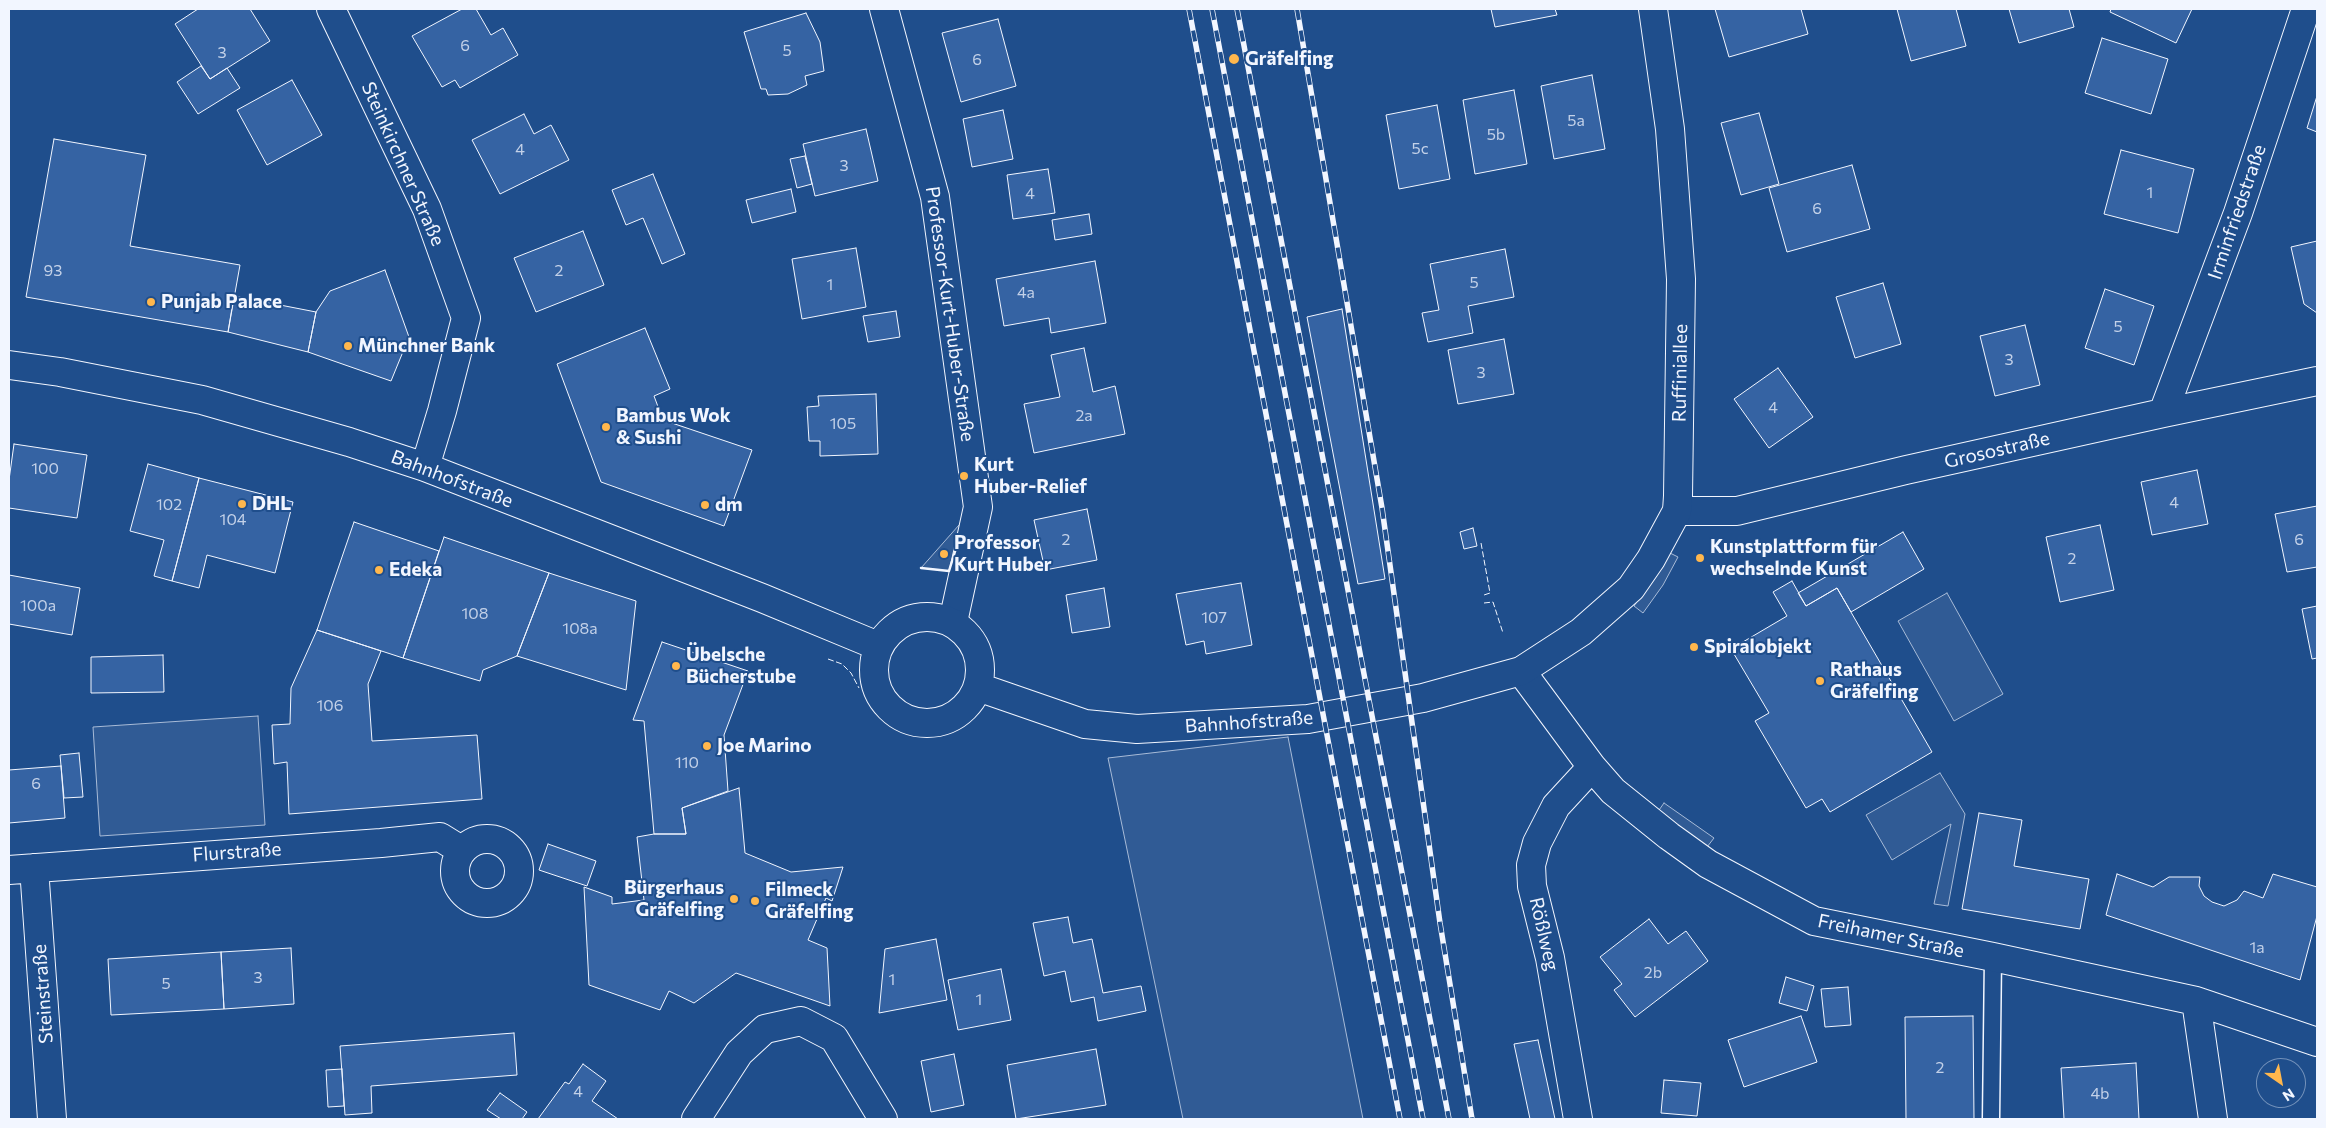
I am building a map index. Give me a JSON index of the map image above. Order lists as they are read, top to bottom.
{
  "streets": {
    "street": [
      "Steinkirchner Straße",
      "Irminfriedstraße",
      "Professor-Kurt-Huber-Straße",
      "Ruffiniallee",
      "Grosostraße",
      "Bahnhofstraße",
      "Flurstraße",
      "Rößlweg",
      "Freihamer Straße",
      "Steinstraße"
    ]
  },
  "crossings": [
    ["Steinkirchner Straße", "Bahnhofstraße"],
    ["Irminfriedstraße", "Grosostraße"],
    ["Professor-Kurt-Huber-Straße", "Bahnhofstraße"],
    ["Ruffiniallee", "Grosostraße"],
    ["Ruffiniallee", "Bahnhofstraße"],
    ["Ruffiniallee", "Freihamer Straße"],
    ["Bahnhofstraße", "Freihamer Straße"],
    ["Flurstraße", "Steinstraße"],
    ["Rößlweg", "Freihamer Straße"]
  ],
  "places": [
    "Gräfelfing",
    "Punjab Palace",
    "Münchner Bank",
    "Bambus Wok & Sushi",
    "Kurt Huber-Relief",
    "DHL",
    "dm",
    "Professor Kurt Huber",
    "Kunstplattform für wechselnde Kunst",
    "Edeka",
    "Spiralobjekt",
    "Übelsche Bücherstube",
    "Rathaus Gräfelfing",
    "Joe Marino",
    "Bürgerhaus Gräfelfing",
    "Filmeck Gräfelfing"
  ],
  "house_numbers": [
    "6",
    "5",
    "3",
    "6",
    "5a",
    "5b",
    "5c",
    "4",
    "3",
    "1",
    "4",
    "6",
    "93",
    "2",
    "5",
    "1",
    "4a",
    "5",
    "3",
    "3",
    "4",
    "2a",
    "105",
    "100",
    "4",
    "102",
    "104",
    "2",
    "6",
    "2",
    "100a",
    "108",
    "107",
    "108a",
    "106",
    "110",
    "6",
    "1a",
    "2b",
    "3",
    "1",
    "5",
    "1",
    "2",
    "4",
    "4b"
  ],
  "north": "bottom right"
}
